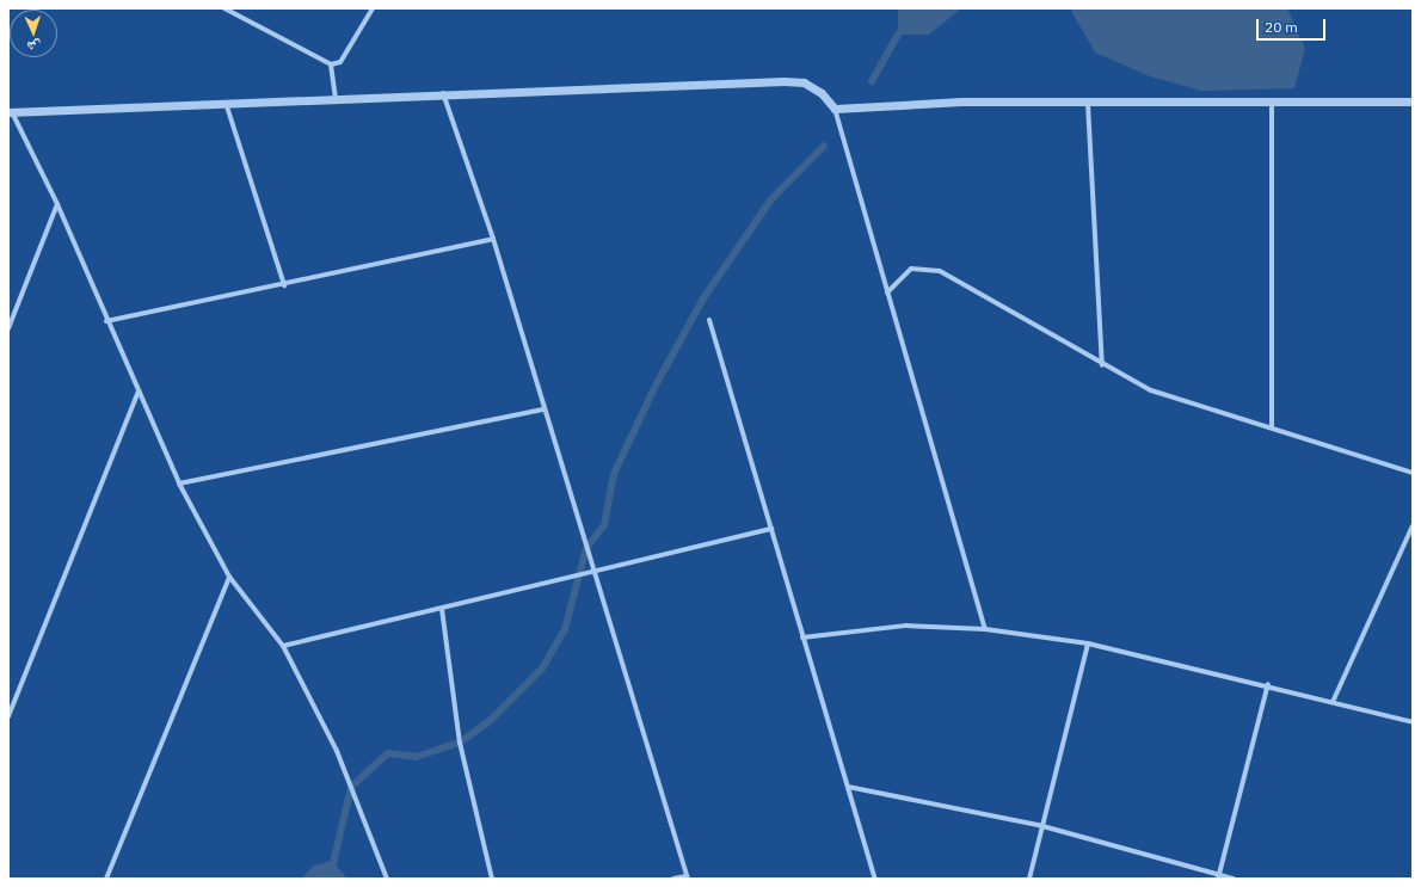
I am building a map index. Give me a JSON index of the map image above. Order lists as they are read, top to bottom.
{
  "scale_bar": "20 m",
  "north": "bottom"
}
